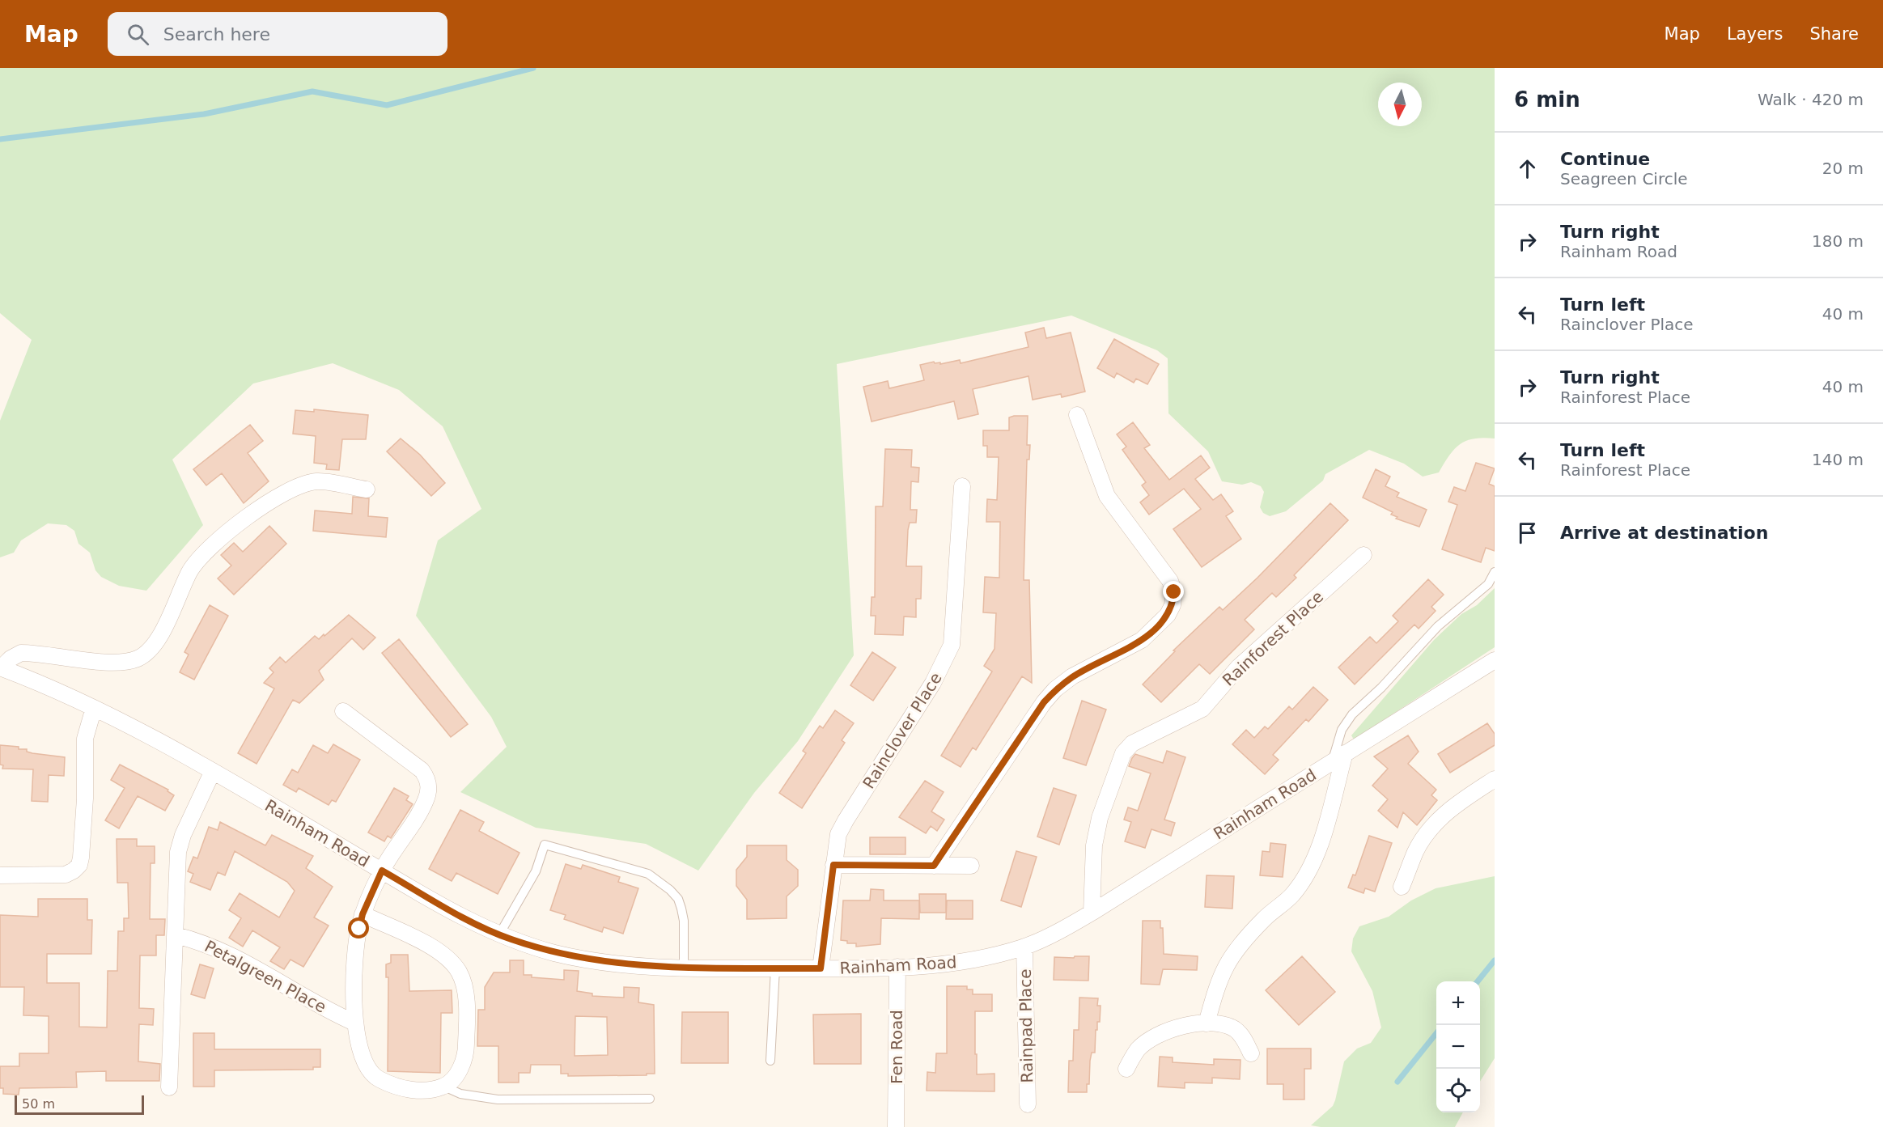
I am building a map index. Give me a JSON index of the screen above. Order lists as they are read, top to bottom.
{
  "streets": {
    "street": [
      "Rainforest Place",
      "Rainclover Place",
      "Rainham Road",
      "Petalgreen Place",
      "Rainpad Place",
      "Fen Road"
    ]
  },
  "crossings": [
    ["Rainforest Place", "Rainham Road"],
    ["Rainclover Place", "Rainham Road"],
    ["Rainham Road", "Rainpad Place"],
    ["Rainham Road", "Fen Road"]
  ],
  "scale_bar": "50 m",
  "north": "bottom",
  "page": {
    "header": "Map",
    "search": "Search here",
    "nav": ["Map", "Layers", "Share"],
    "heading": ["6 min", "Walk · 420 m"],
    "list": [
      ["Continue", "Seagreen Circle", "20 m"],
      ["Turn right", "Rainham Road", "180 m"],
      ["Turn left", "Rainclover Place", "40 m"],
      ["Turn right", "Rainforest Place", "40 m"],
      ["Turn left", "Rainforest Place", "140 m"],
      "Arrive at destination"
    ],
    "map_buttons": ["+", "−"],
    "scale": "50 m"
  }
}
